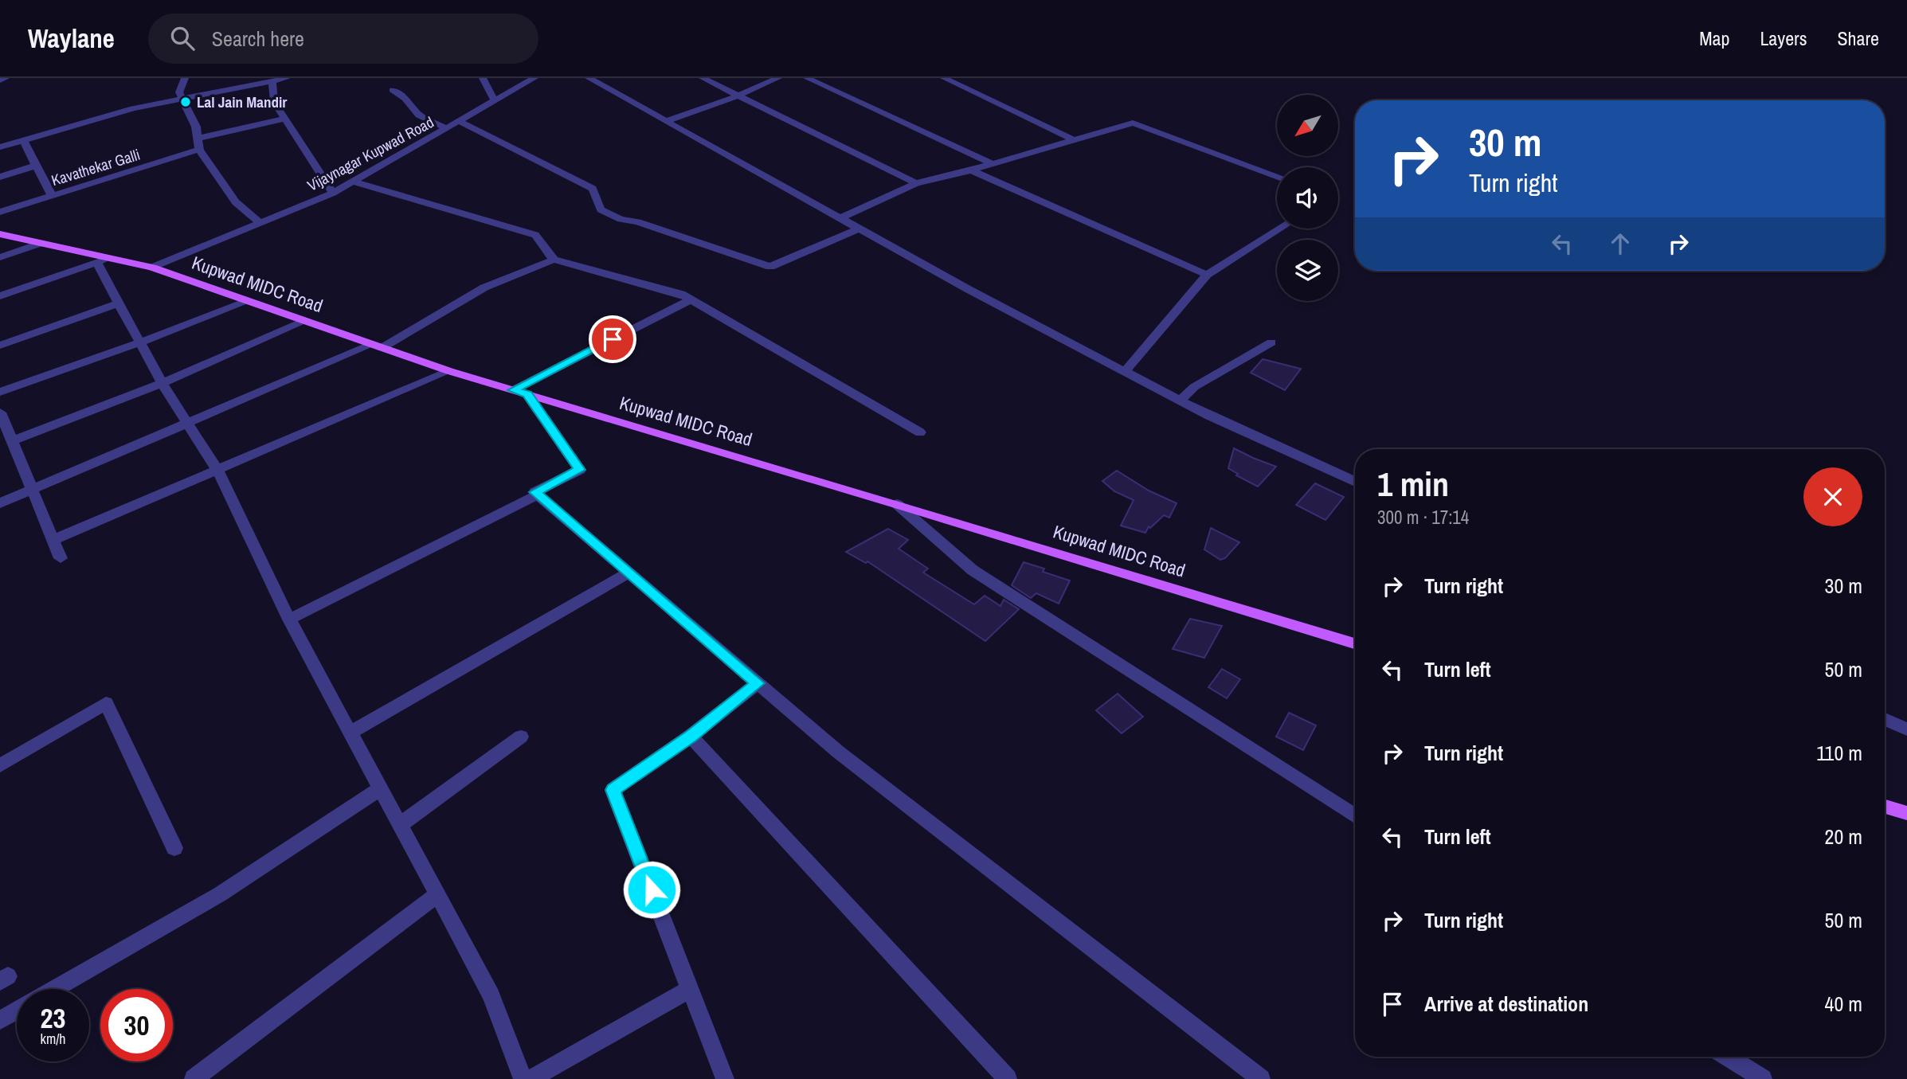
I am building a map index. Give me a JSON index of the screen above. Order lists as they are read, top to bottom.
{
  "streets": {
    "main road": ["Kupwad MIDC Road"],
    "street": ["Vijaynagar Kupwad Road", "Kavathekar Galli"]
  },
  "crossings": [
    ["Vijaynagar Kupwad Road", "Kupwad MIDC Road"]
  ],
  "places": ["Lal Jain Mandir"],
  "north": "bottom left",
  "page": {
    "header": "Waylane",
    "search": "Search here",
    "nav": ["Map", "Layers", "Share"],
    "turn": ["30 m", "Turn right"],
    "heading": ["1 min", "300 m · 17:14"],
    "list": [
      {
        "name": "Turn right",
        "value": "30 m"
      },
      {
        "name": "Turn left",
        "value": "50 m"
      },
      {
        "name": "Turn right",
        "value": "110 m"
      },
      {
        "name": "Turn left",
        "value": "20 m"
      },
      {
        "name": "Turn right",
        "value": "50 m"
      },
      {
        "name": "Arrive at destination",
        "value": "40 m"
      }
    ],
    "speed": "23 km/h",
    "limit": "30"
  }
}
